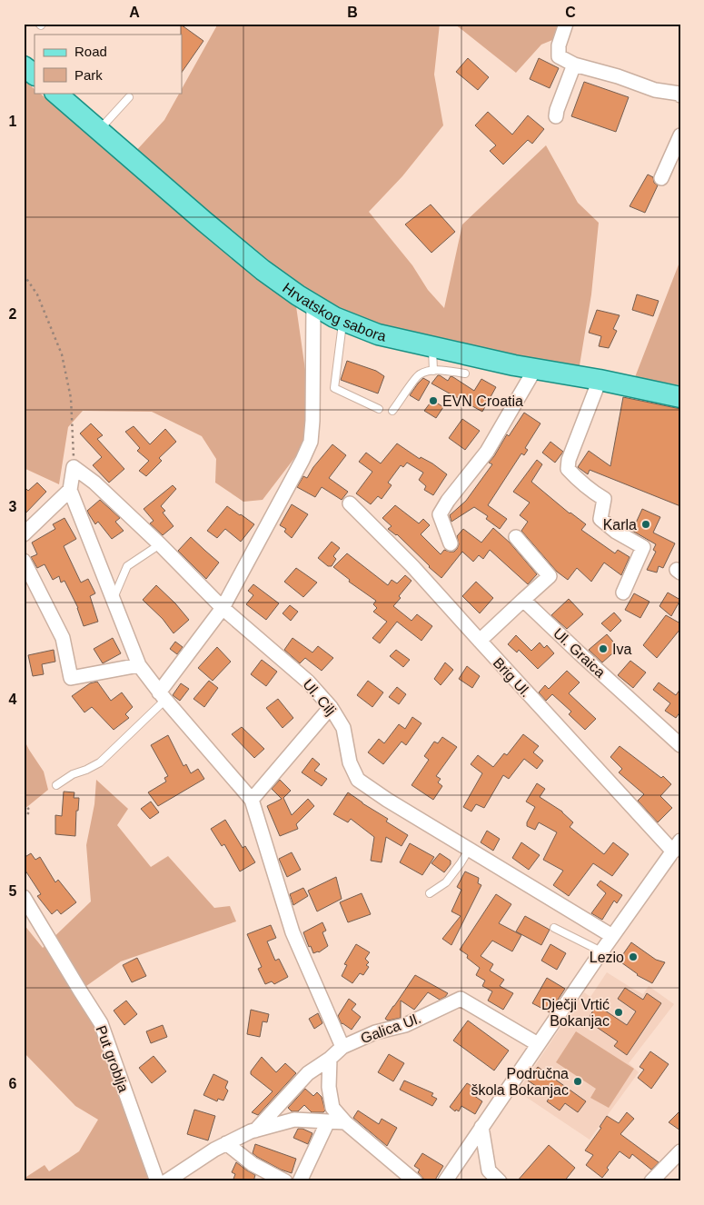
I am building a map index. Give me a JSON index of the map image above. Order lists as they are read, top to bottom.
{
  "streets": {
    "main road": ["Hrvatskog sabora"],
    "street": [
      "Ul. Graica",
      "Brig Ul.",
      "Ul. Cilj",
      "Galica Ul.",
      "Put groblja"
    ]
  },
  "places": [
    "EVN Croatia",
    "Karla",
    "Iva",
    "Lezio",
    "Dječji Vrtić Bokanjac",
    "Područna škola Bokanjac"
  ],
  "legend": ["Road", "Park"],
  "grid": {
    "columns": ["A", "B", "C"],
    "rows": [
      "1",
      "2",
      "3",
      "4",
      "5",
      "6"
    ]
  }
}
